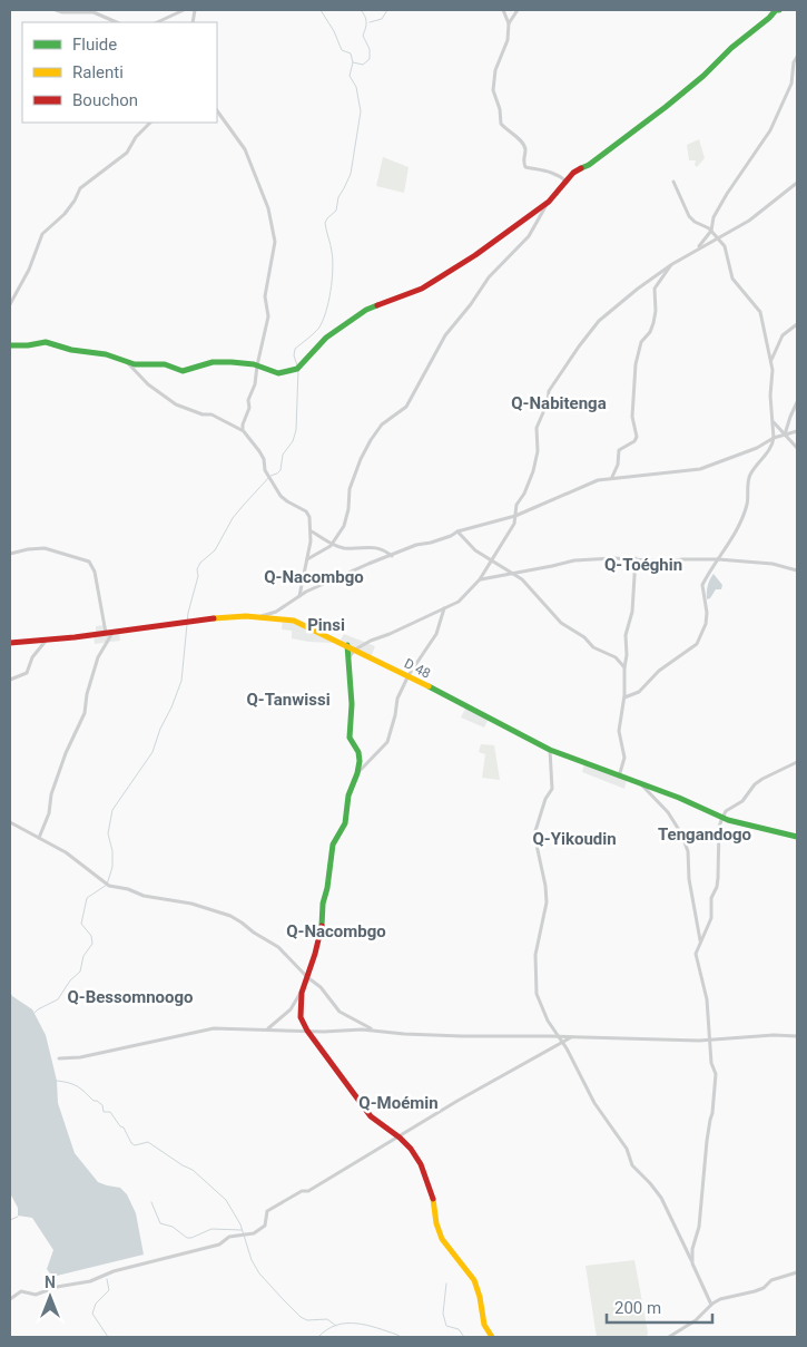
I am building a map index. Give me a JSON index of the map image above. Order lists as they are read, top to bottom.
{
  "streets": {
    "street": ["D 48"]
  },
  "districts": [
    "Q-Nabitenga",
    "Q-Toéghin",
    "Q-Nacombgo",
    "Pinsi",
    "Q-Tanwissi",
    "Tengandogo",
    "Q-Yikoudin",
    "Q-Nacombgo",
    "Q-Bessomnoogo",
    "Q-Moémin"
  ],
  "legend": ["Fluide", "Ralenti", "Bouchon"],
  "scale_bar": "200 m",
  "north": "top"
}
